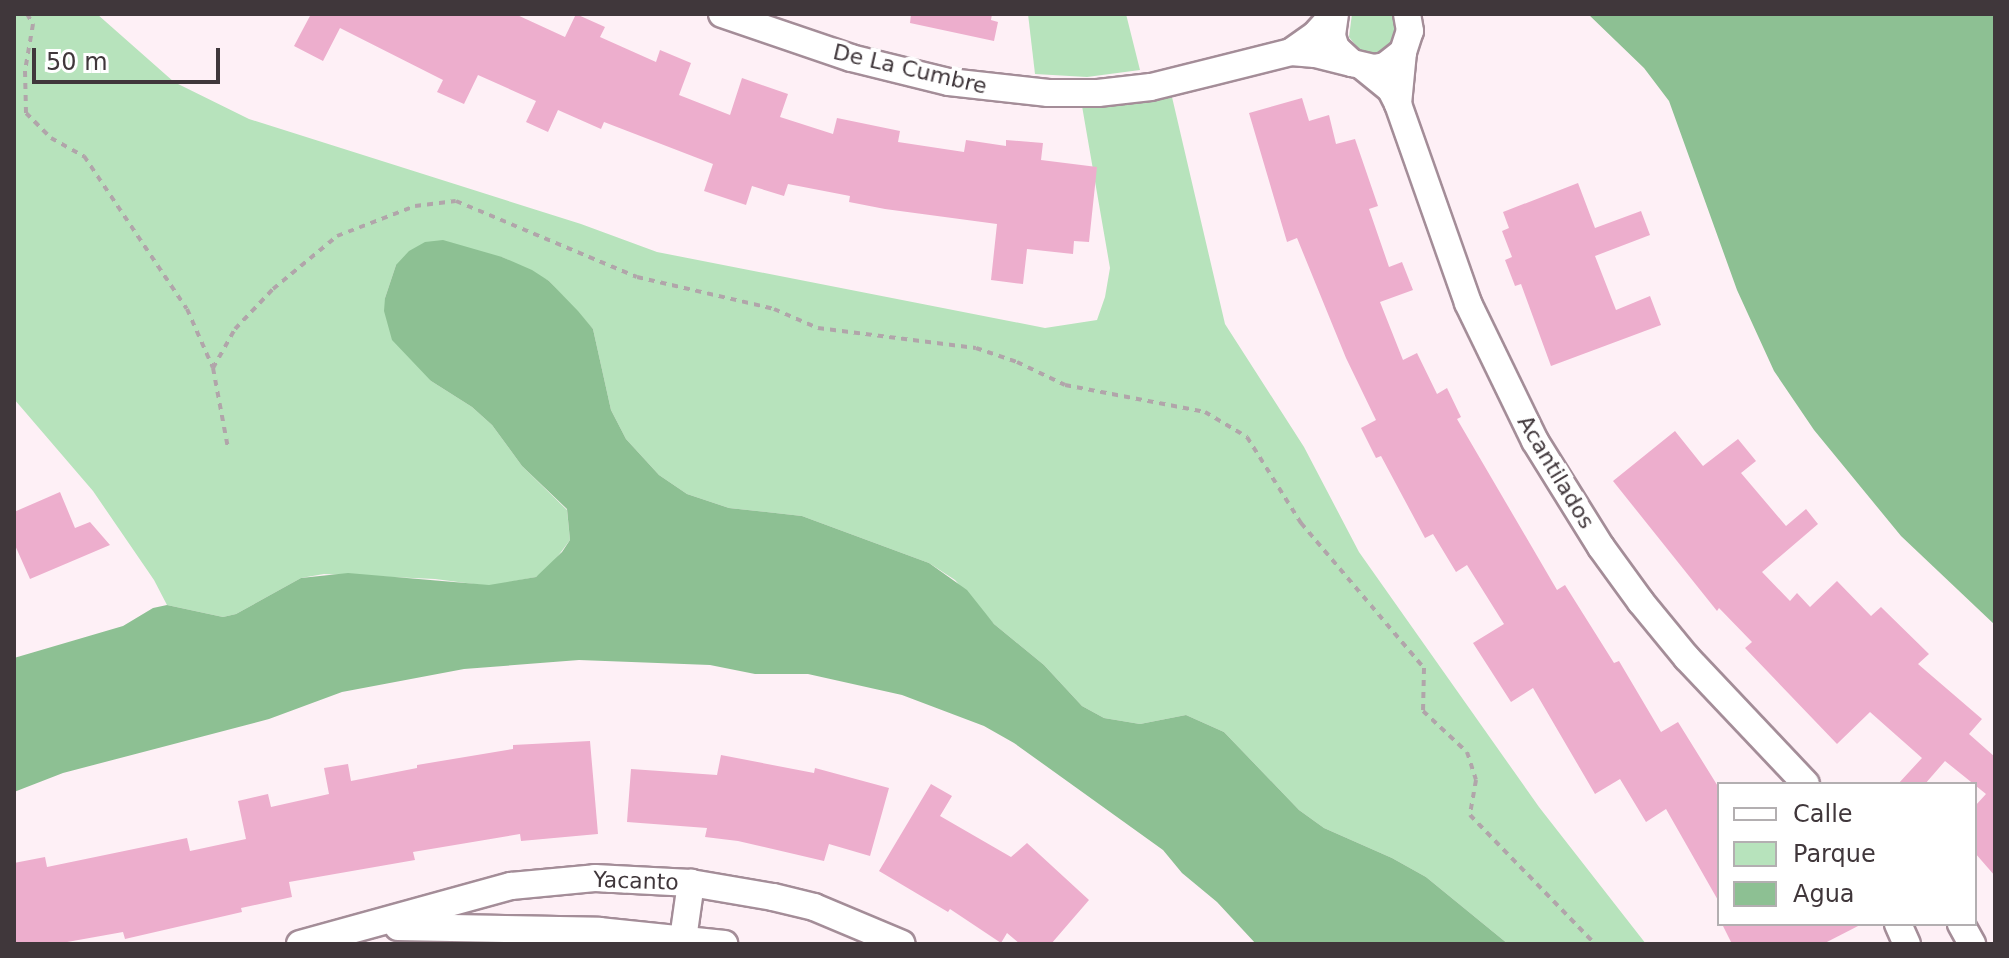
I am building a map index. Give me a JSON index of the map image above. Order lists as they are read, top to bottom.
{
  "streets": {
    "street": ["De La Cumbre", "Acantilados", "Yacanto"]
  },
  "legend": ["Calle", "Parque", "Agua"],
  "scale_bar": "50 m"
}
